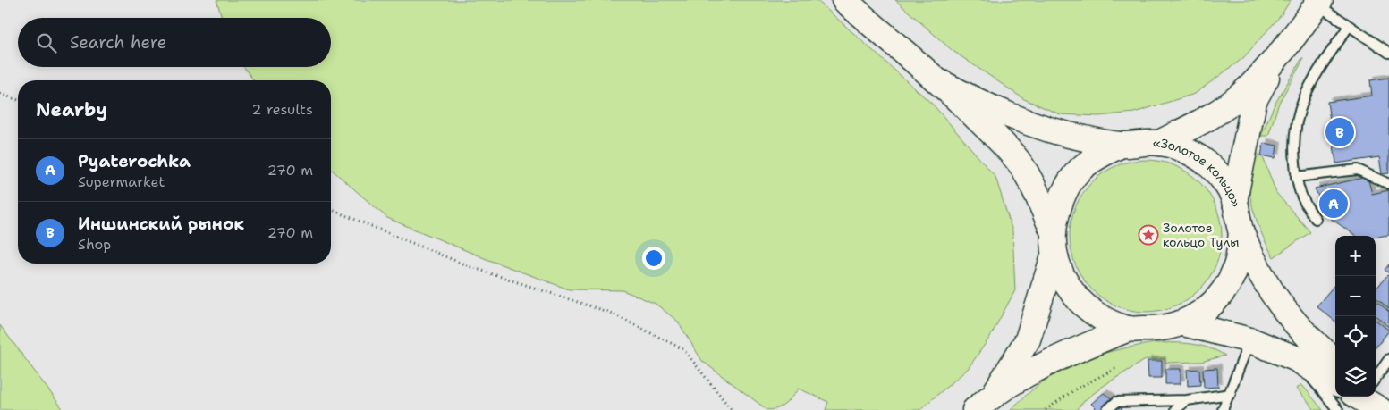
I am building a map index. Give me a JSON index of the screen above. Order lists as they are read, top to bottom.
{
  "streets": {
    "main road": ["«Золотое кольцо»"]
  },
  "places": {
    "place": ["Золотое кольцо Тулы"]
  },
  "page": {
    "search": "Search here",
    "heading": ["Nearby", "2 results"],
    "pins": ["B", "A"],
    "list": [
      {
        "mark": "A",
        "name": "Pyaterochka",
        "note": "Supermarket",
        "value": "270 m"
      },
      {
        "mark": "B",
        "name": "Иншинский рынок",
        "note": "Shop",
        "value": "270 m"
      }
    ],
    "map_buttons": ["+", "−"]
  }
}
